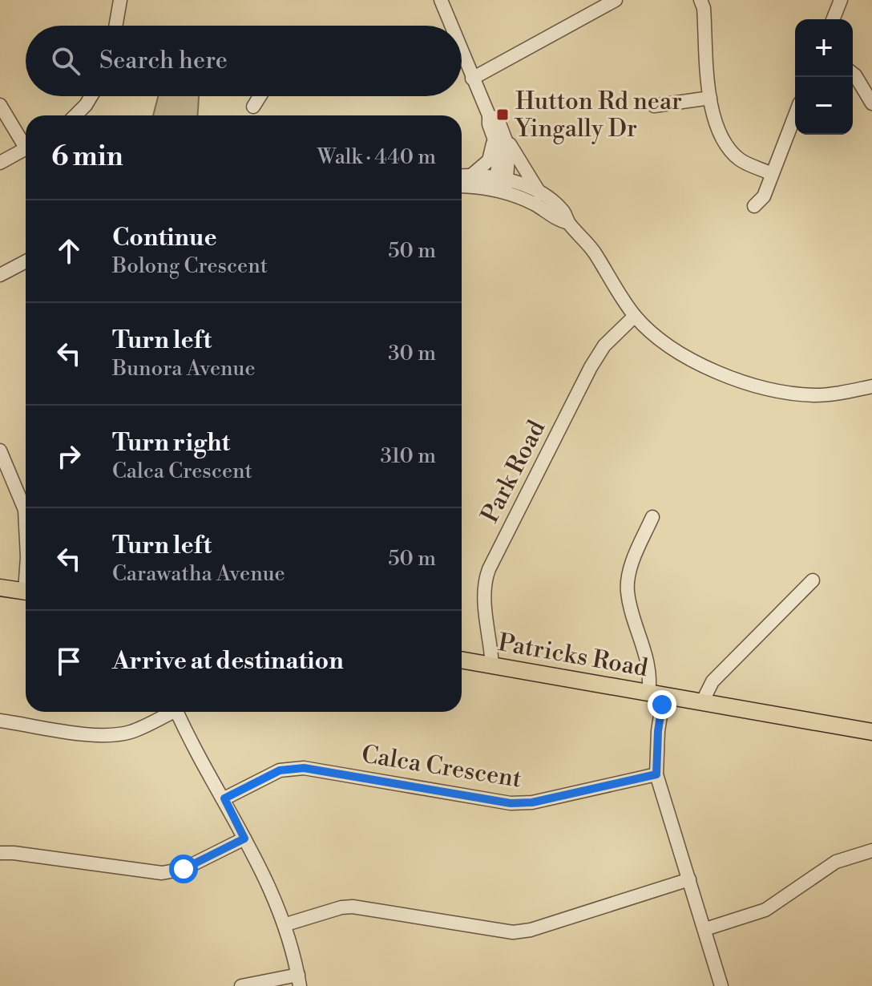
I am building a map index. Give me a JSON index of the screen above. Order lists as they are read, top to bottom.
{
  "streets": {
    "main road": ["Patricks Road"],
    "street": ["Park Road", "Calca Crescent"]
  },
  "crossings": [
    ["Park Road", "Patricks Road"]
  ],
  "places": {
    "transit": ["Hutton Rd near Yingally Dr"]
  },
  "page": {
    "map_buttons": ["+", "−"],
    "search": "Search here",
    "heading": ["6 min", "Walk · 440 m"],
    "list": [
      ["Continue", "Bolong Crescent", "50 m"],
      ["Turn left", "Bunora Avenue", "30 m"],
      ["Turn right", "Calca Crescent", "310 m"],
      ["Turn left", "Carawatha Avenue", "50 m"],
      "Arrive at destination"
    ]
  }
}
